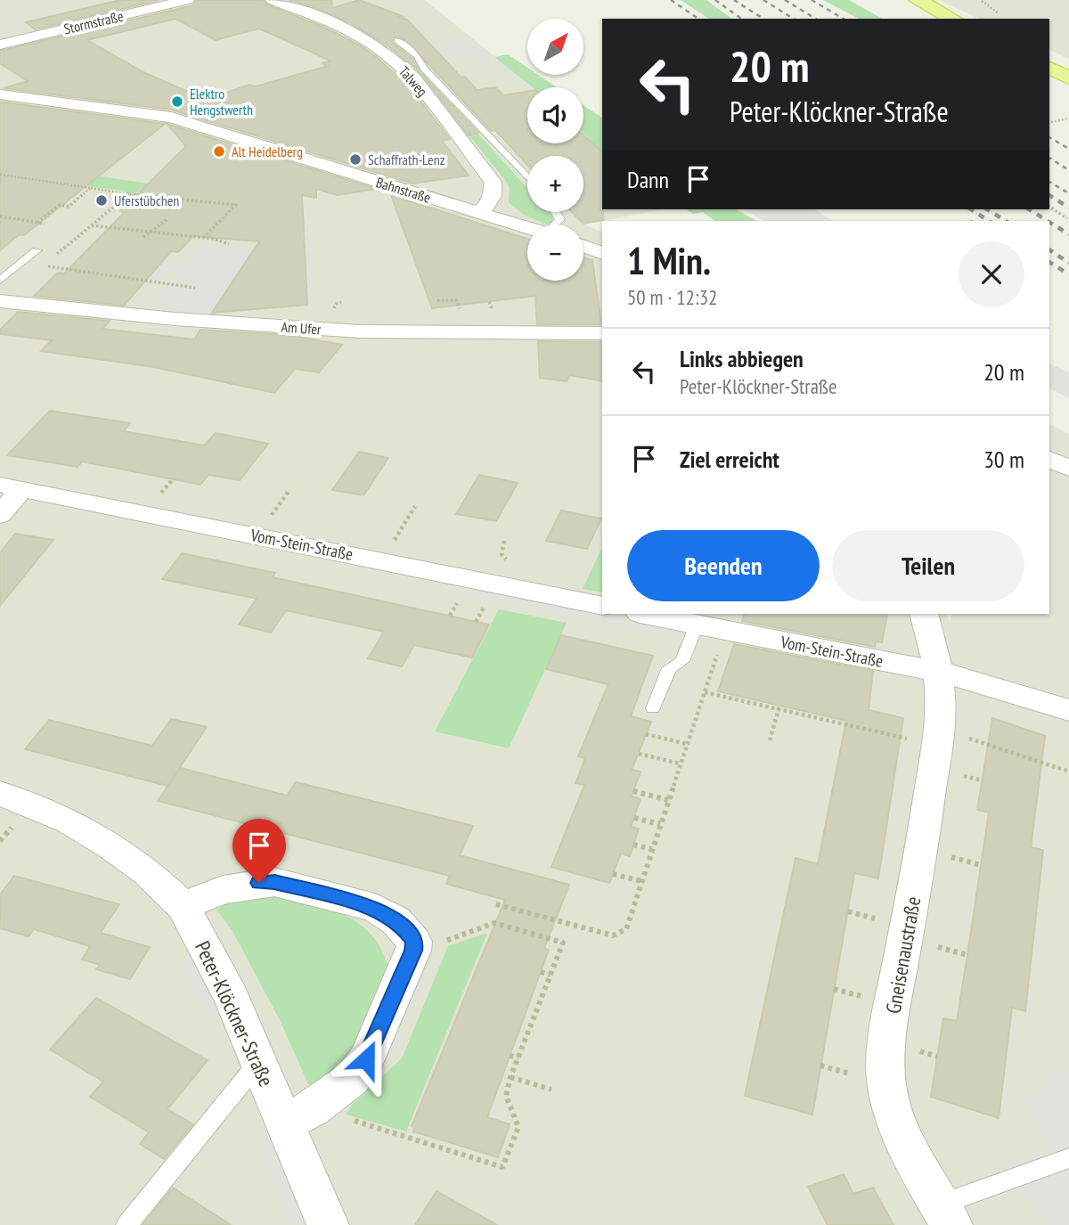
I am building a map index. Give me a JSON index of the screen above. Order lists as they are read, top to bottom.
{
  "streets": {
    "street": [
      "Stormstraße",
      "Talweg",
      "Bahnstraße",
      "Am Ufer",
      "Vom-Stein-Straße",
      "Gneisenaustraße",
      "Peter-Klöckner-Straße"
    ]
  },
  "crossings": [
    ["Talweg", "Bahnstraße"],
    ["Vom-Stein-Straße", "Gneisenaustraße"]
  ],
  "places": [
    "Elektro Hengstwerth",
    "Alt Heidelberg",
    "Schaffrath-Lenz",
    "Uferstübchen"
  ],
  "north": "top right",
  "page": {
    "map_buttons": ["+", "−"],
    "turn": ["20 m", "Peter-Klöckner-Straße"],
    "then": "Dann",
    "heading": ["1 Min.", "50 m · 12:32"],
    "list": [
      {
        "name": "Links abbiegen",
        "note": "Peter-Klöckner-Straße",
        "value": "20 m"
      },
      {
        "name": "Ziel erreicht",
        "value": "30 m"
      }
    ],
    "buttons": ["Beenden", "Teilen"]
  }
}
